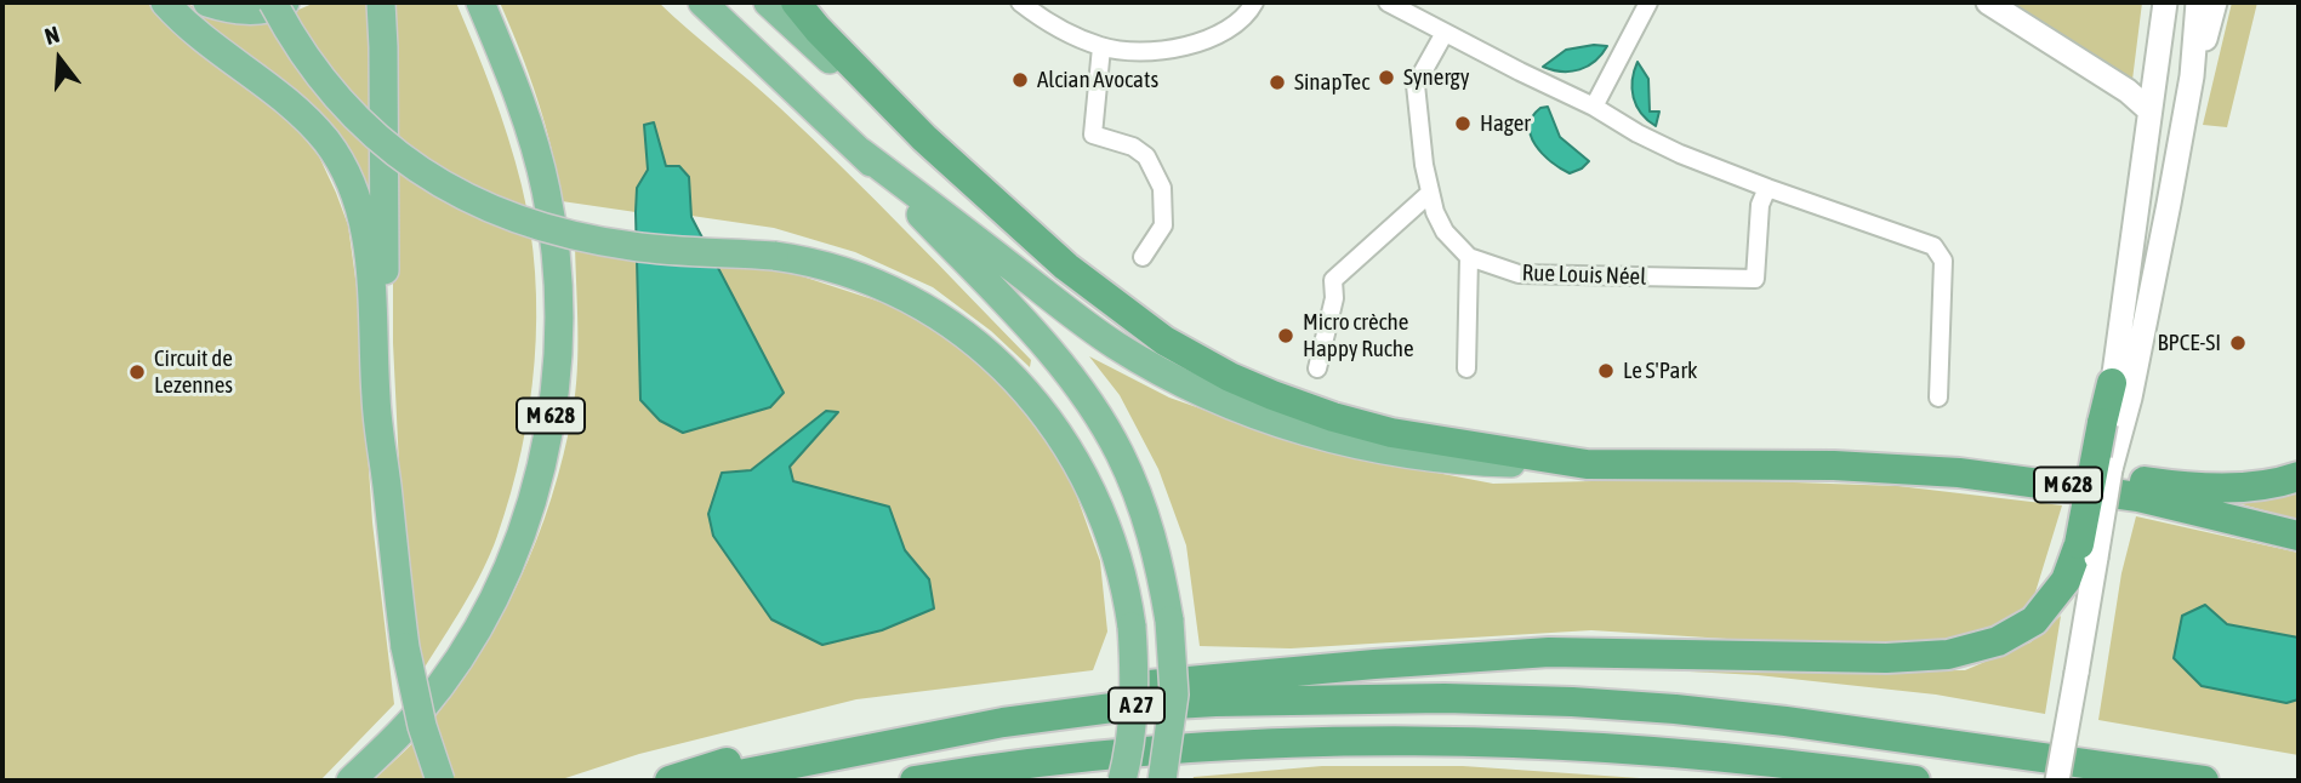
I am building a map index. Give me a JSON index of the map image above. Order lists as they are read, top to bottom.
{
  "streets": {
    "highway": ["M 628", "A 27"],
    "street": ["Rue Louis Néel"]
  },
  "places": [
    "Synergy",
    "Alcian Avocats",
    "SinapTec",
    "Hager",
    "Micro crèche Happy Ruche",
    "BPCE-SI",
    "Le S'Park",
    "Circuit de Lezennes"
  ],
  "north": "top"
}
